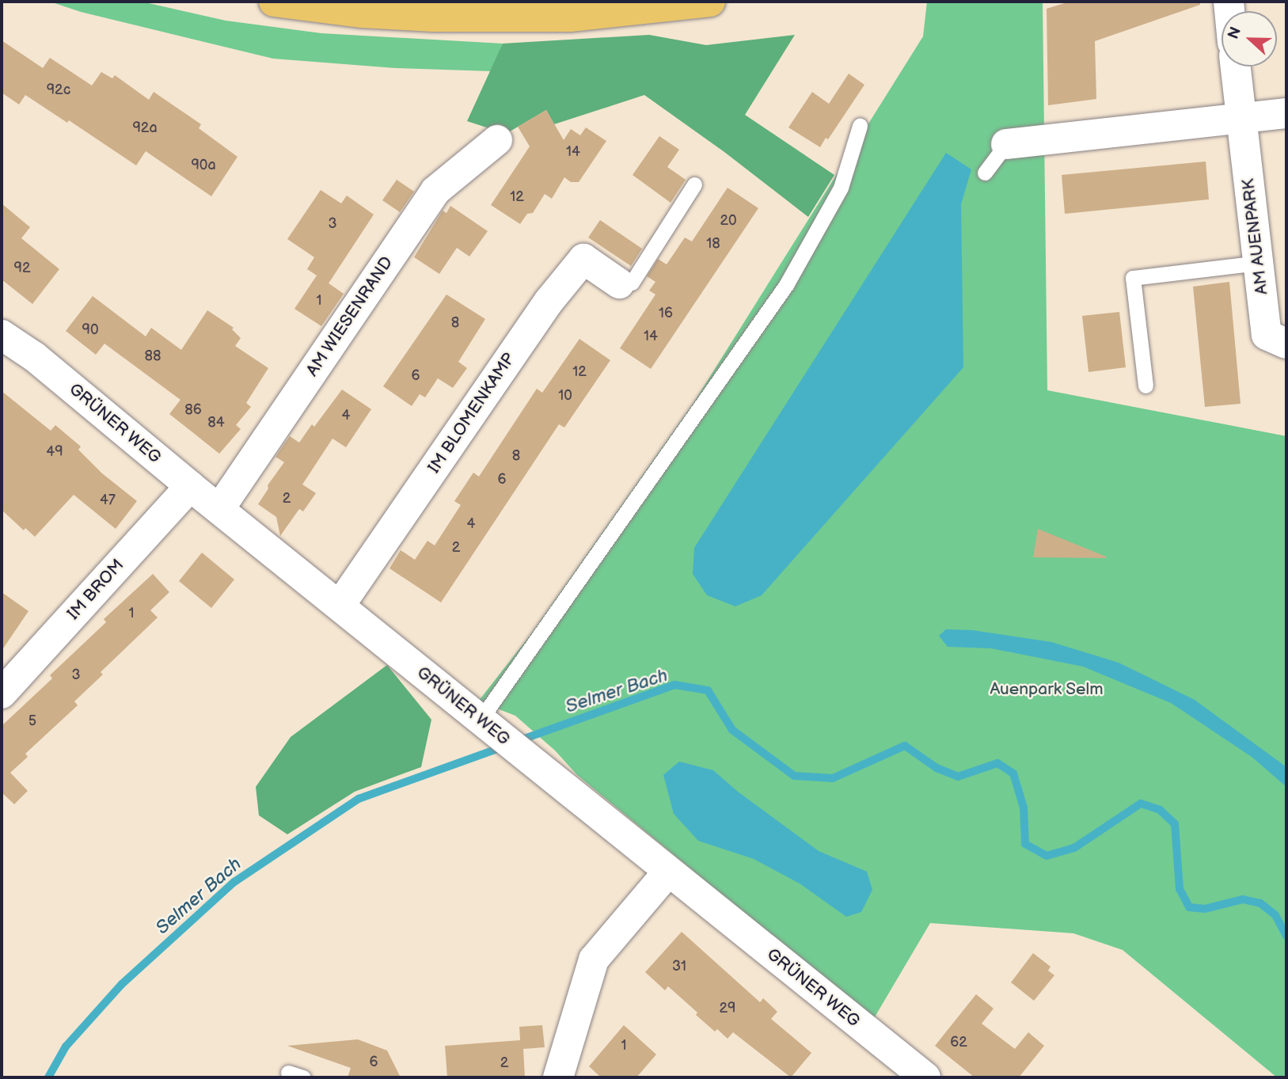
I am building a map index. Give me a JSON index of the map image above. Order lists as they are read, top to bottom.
{
  "streets": {
    "street": [
      "AM AUENPARK",
      "AM WIESENRAND",
      "IM BLOMENKAMP",
      "GRÜNER WEG",
      "IM BROM"
    ]
  },
  "crossings": [
    ["AM WIESENRAND", "GRÜNER WEG"],
    ["IM BLOMENKAMP", "GRÜNER WEG"],
    ["GRÜNER WEG", "IM BROM"]
  ],
  "water": ["Selmer Bach"],
  "parks": ["Auenpark Selm"],
  "house_numbers": [
    "92c",
    "92a",
    "14",
    "90a",
    "12",
    "20",
    "3",
    "18",
    "92",
    "1",
    "16",
    "8",
    "90",
    "14",
    "88",
    "12",
    "6",
    "10",
    "86",
    "4",
    "84",
    "49",
    "8",
    "6",
    "2",
    "47",
    "4",
    "2",
    "1",
    "3",
    "5",
    "31",
    "29",
    "62",
    "1",
    "6",
    "2"
  ],
  "north": "left"
}
